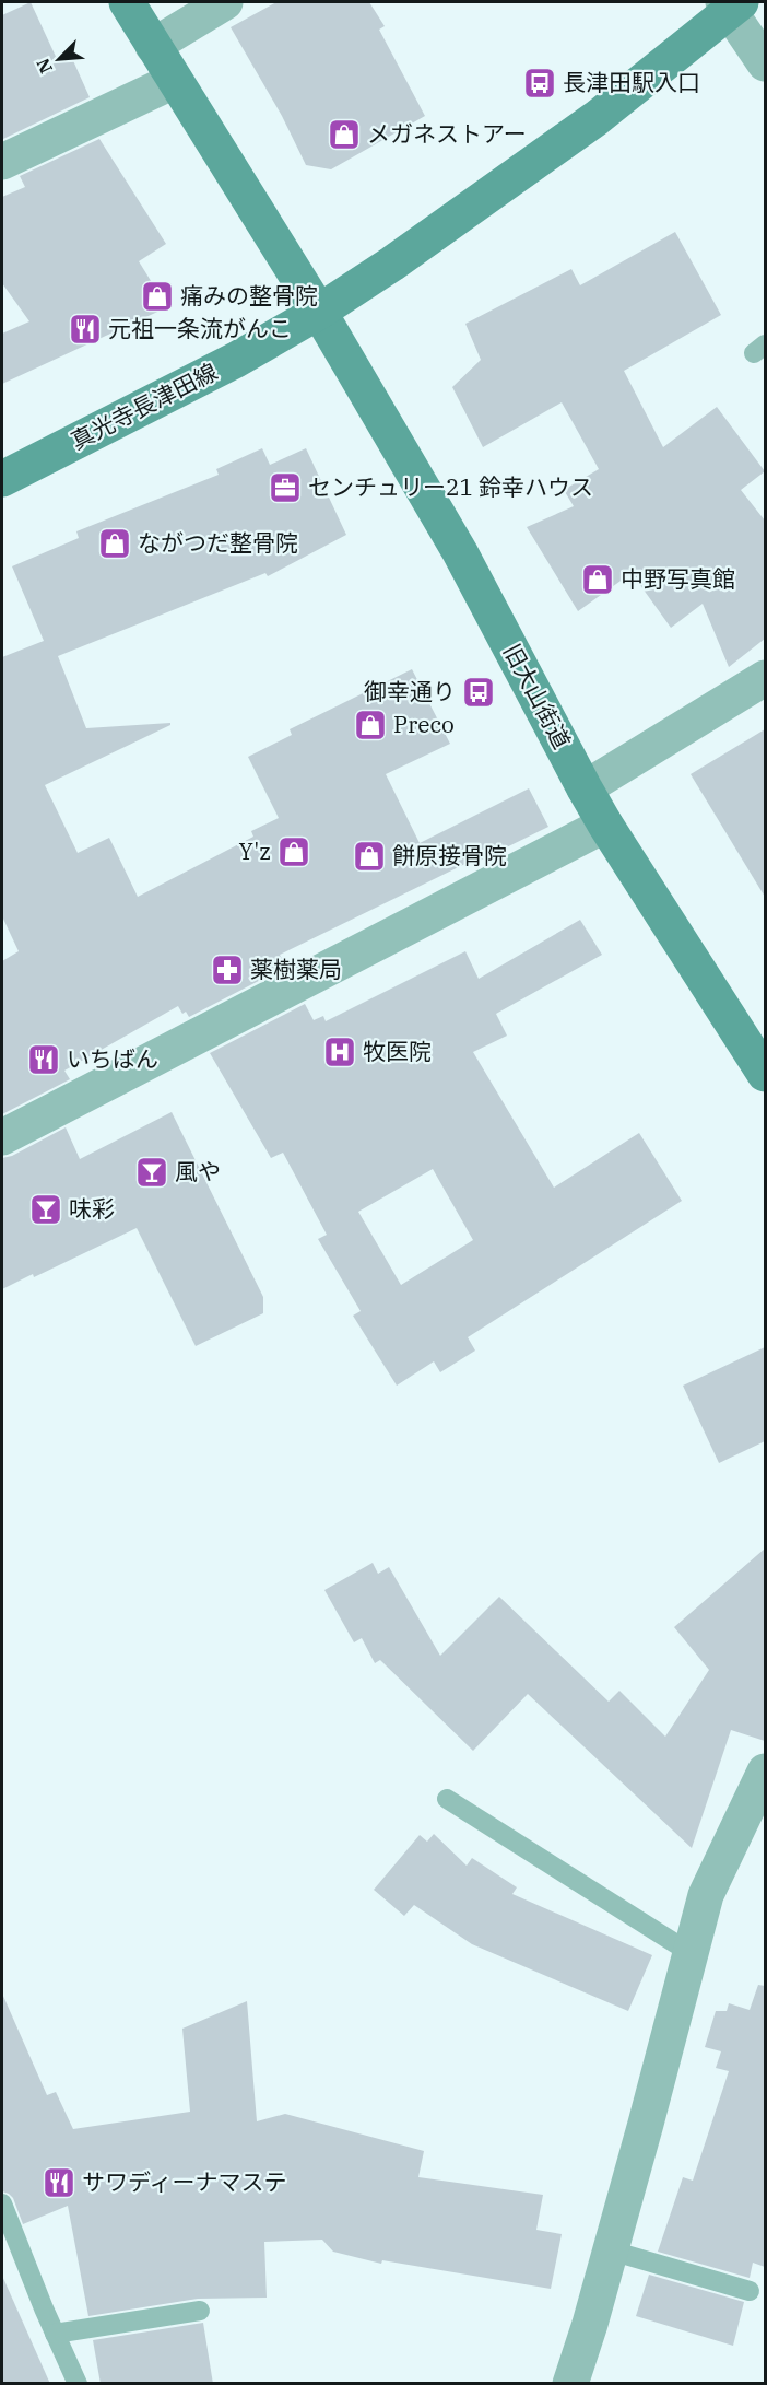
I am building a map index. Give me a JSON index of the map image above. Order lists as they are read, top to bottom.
{
  "streets": {
    "street": ["真光寺長津田線", "旧大山街道"]
  },
  "crossings": [
    ["真光寺長津田線", "旧大山街道"]
  ],
  "places": {
    "bus stop": ["長津田駅入口", "御幸通り"],
    "shop": [
      "メガネストアー",
      "痛みの整骨院",
      "ながつだ整骨院",
      "中野写真館",
      "Preco",
      "Y'z",
      "餅原接骨院"
    ],
    "restaurant": ["元祖一条流がんこ", "いちばん", "サワディーナマステ"],
    "office": ["センチュリー21 鈴幸ハウス"],
    "pharmacy": ["薬樹薬局"],
    "hospital": ["牧医院"],
    "bar": ["風や", "味彩"]
  },
  "north": "bottom left"
}
